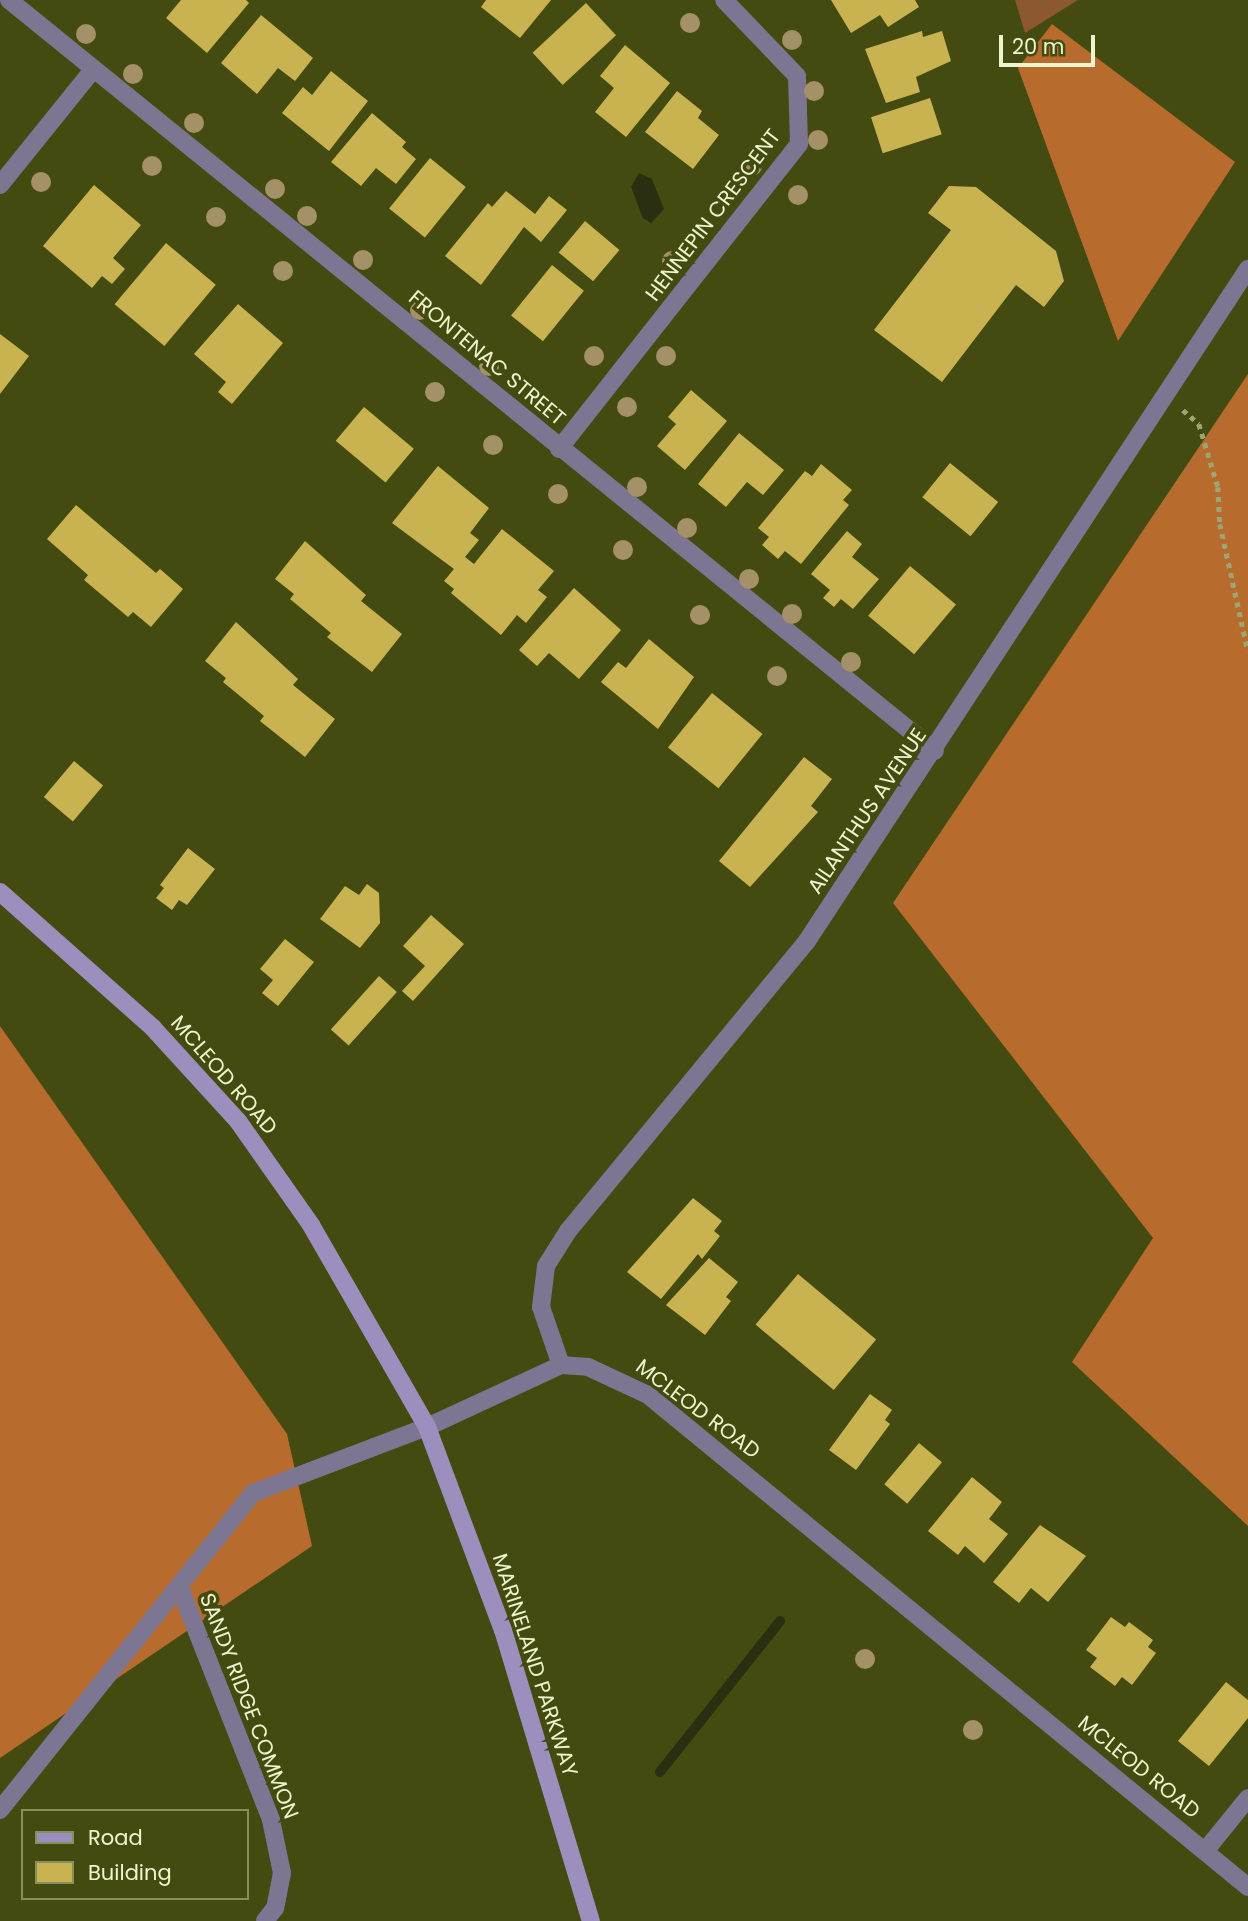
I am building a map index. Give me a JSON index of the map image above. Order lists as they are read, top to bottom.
{
  "streets": {
    "main road": ["MCLEOD ROAD", "MARINELAND PARKWAY"],
    "street": [
      "HENNEPIN CRESCENT",
      "FRONTENAC STREET",
      "AILANTHUS AVENUE",
      "SANDY RIDGE COMMON"
    ]
  },
  "crossings": [
    ["HENNEPIN CRESCENT", "FRONTENAC STREET"],
    ["FRONTENAC STREET", "AILANTHUS AVENUE"],
    ["AILANTHUS AVENUE", "MCLEOD ROAD"],
    ["MCLEOD ROAD", "MARINELAND PARKWAY"],
    ["MCLEOD ROAD", "SANDY RIDGE COMMON"],
    ["MARINELAND PARKWAY", "SANDY RIDGE COMMON"]
  ],
  "legend": ["Road", "Building"],
  "scale_bar": "20 m"
}
